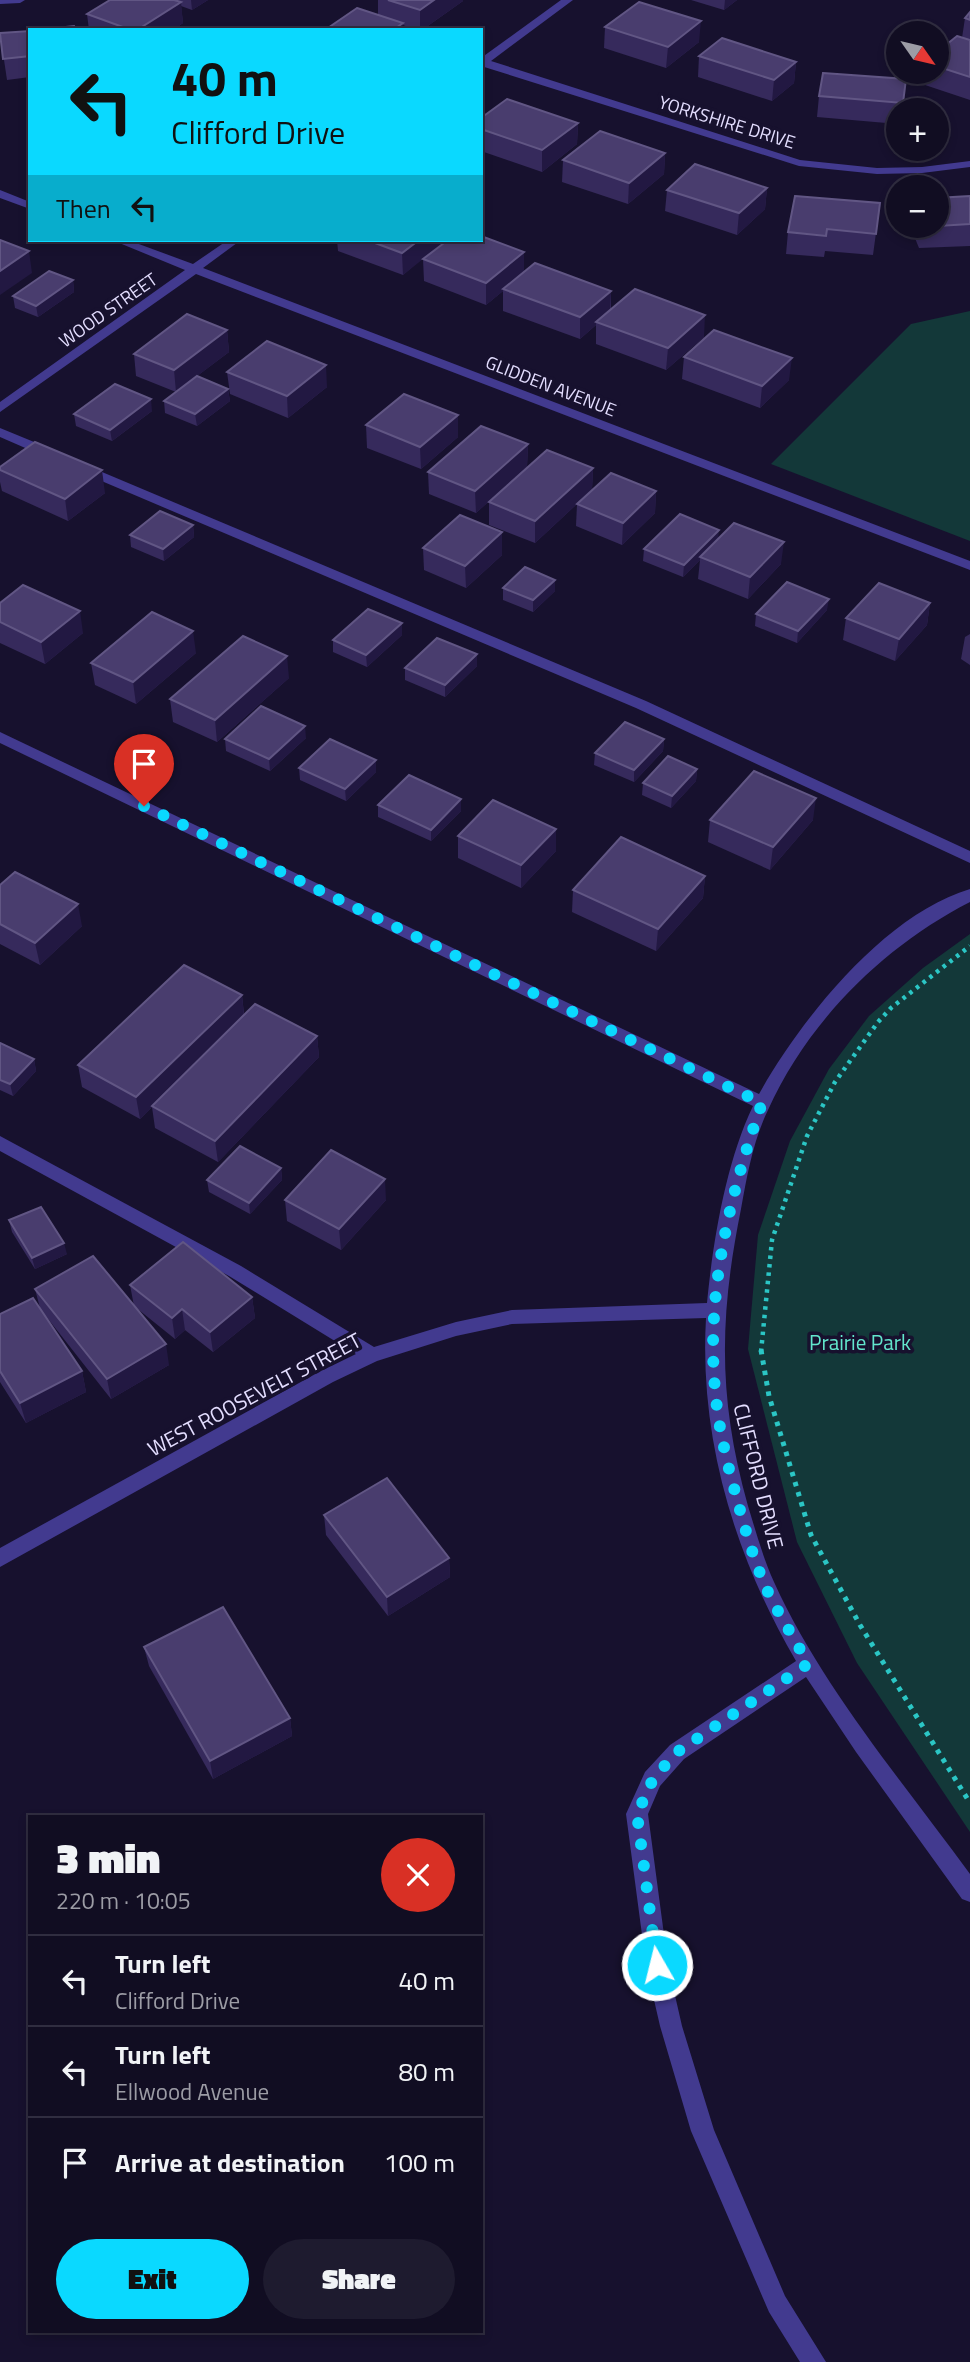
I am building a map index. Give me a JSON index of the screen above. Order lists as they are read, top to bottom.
{
  "streets": {
    "street": [
      "YORKSHIRE DRIVE",
      "WOOD STREET",
      "GLIDDEN AVENUE",
      "WEST ROOSEVELT STREET",
      "CLIFFORD DRIVE"
    ]
  },
  "crossings": [
    ["WOOD STREET", "GLIDDEN AVENUE"],
    ["WEST ROOSEVELT STREET", "CLIFFORD DRIVE"]
  ],
  "parks": ["Prairie Park"],
  "north": "bottom right",
  "page": {
    "map_buttons": ["+", "−"],
    "turn": ["40 m", "Clifford Drive"],
    "then": "Then",
    "heading": ["3 min", "220 m · 10:05"],
    "list": [
      {
        "name": "Turn left",
        "note": "Clifford Drive",
        "value": "40 m"
      },
      {
        "name": "Turn left",
        "note": "Ellwood Avenue",
        "value": "80 m"
      },
      {
        "name": "Arrive at destination",
        "value": "100 m"
      }
    ],
    "buttons": ["Exit", "Share"]
  }
}
